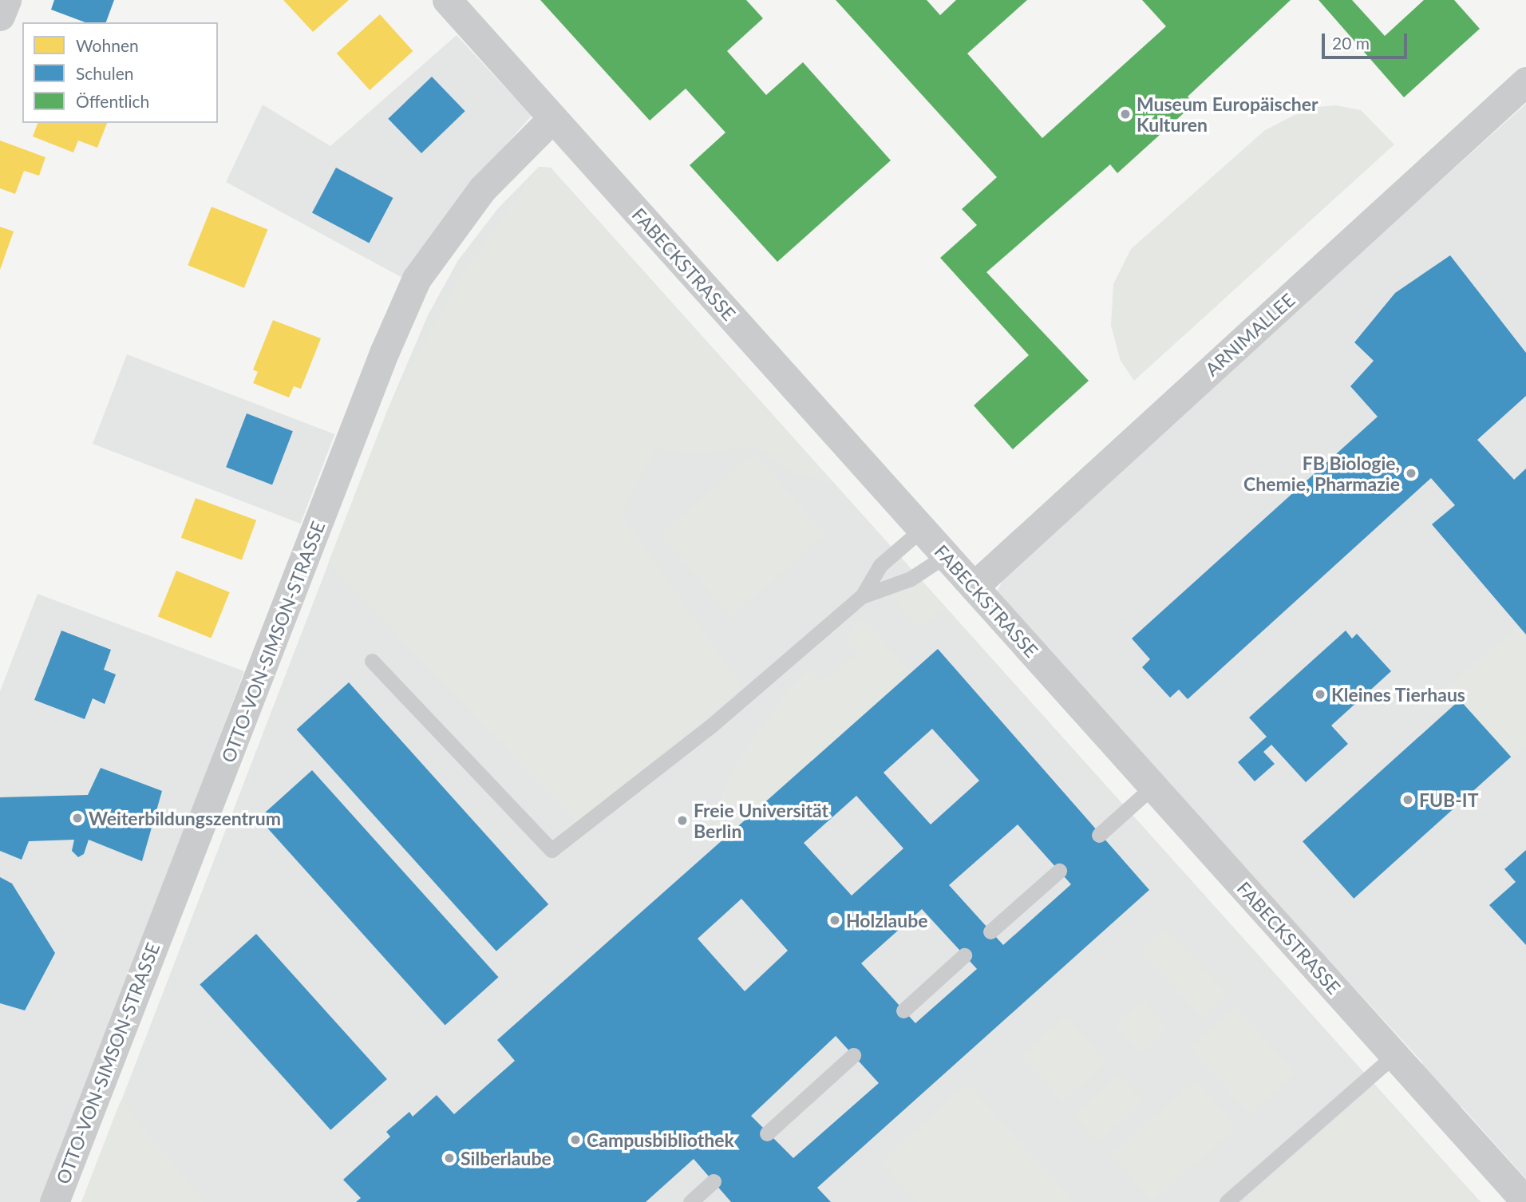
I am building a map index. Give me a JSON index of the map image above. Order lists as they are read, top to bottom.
{
  "streets": {
    "street": ["FABECKSTRASSE", "ARNIMALLEE", "OTTO-VON-SIMSON-STRASSE"]
  },
  "crossings": [
    ["FABECKSTRASSE", "ARNIMALLEE"],
    ["FABECKSTRASSE", "OTTO-VON-SIMSON-STRASSE"]
  ],
  "places": [
    "Museum Europäischer Kulturen",
    "FB Biologie, Chemie, Pharmazie",
    "Kleines Tierhaus",
    "FUB-IT",
    "Weiterbildungszentrum",
    "Freie Universität Berlin",
    "Holzlaube",
    "Campusbibliothek",
    "Silberlaube"
  ],
  "legend": ["Wohnen", "Schulen", "Öffentlich"],
  "scale_bar": "20 m"
}
